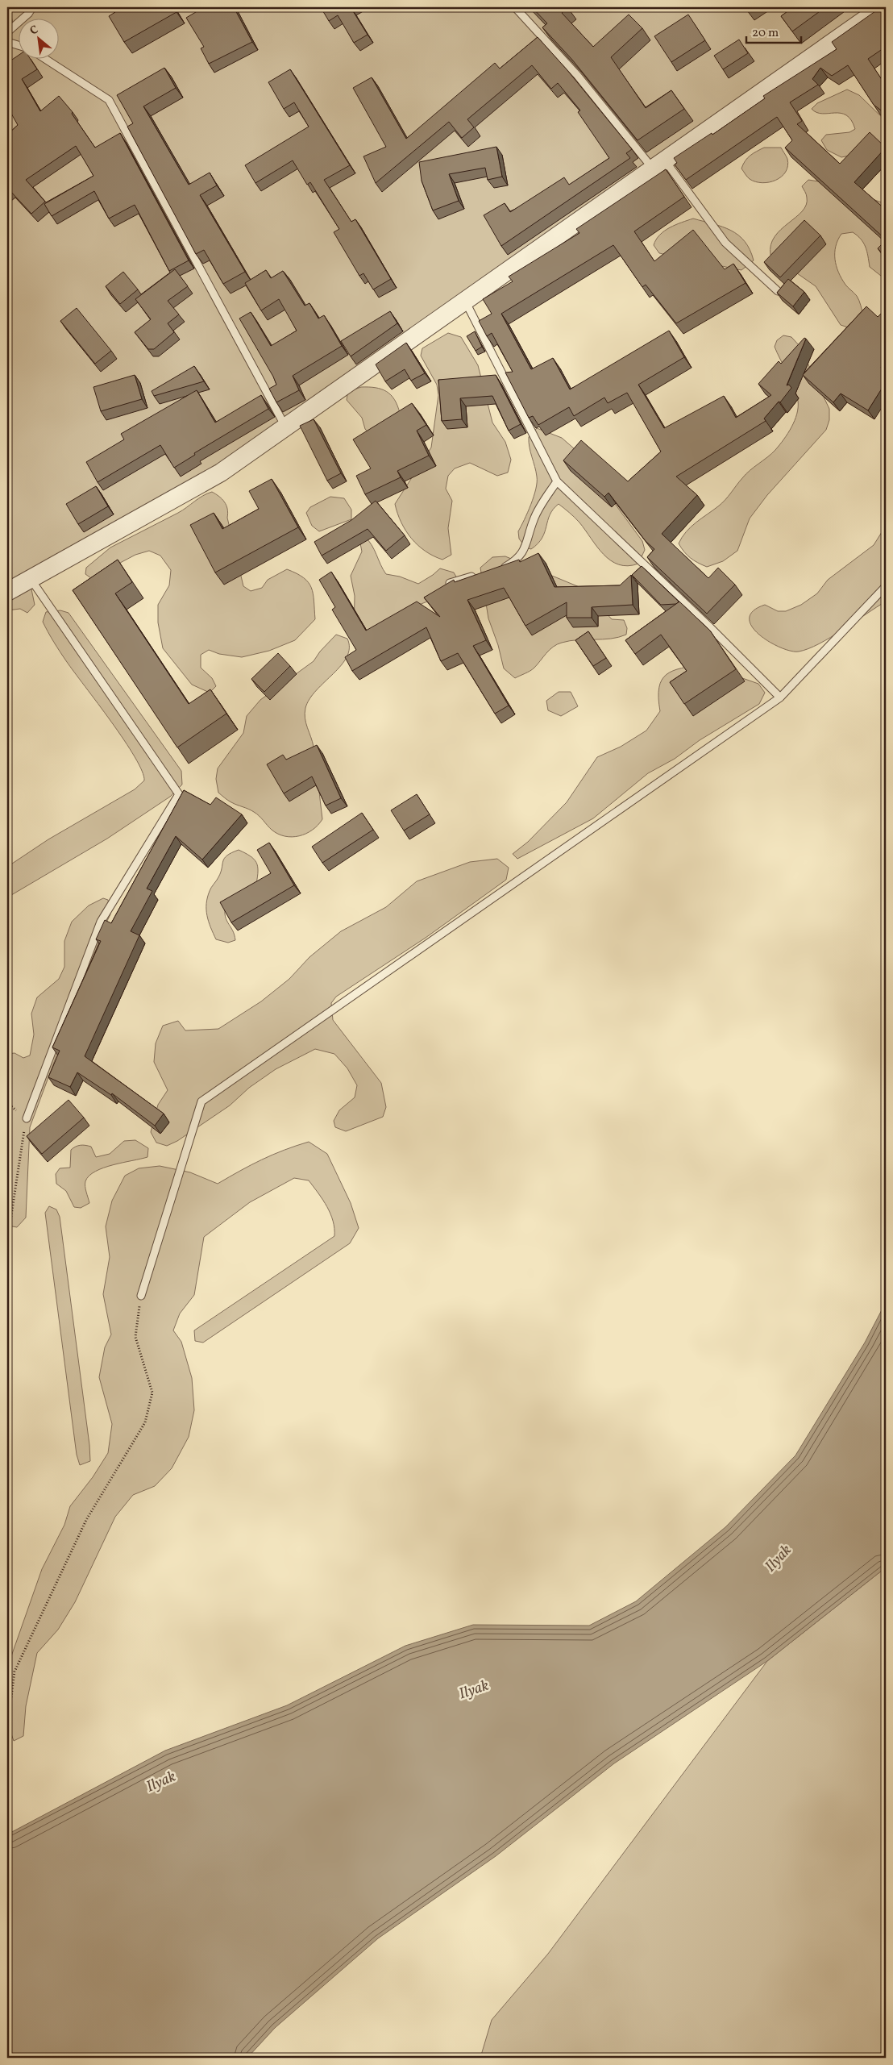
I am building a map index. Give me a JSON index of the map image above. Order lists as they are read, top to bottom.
{
  "water": ["Ilyak"],
  "scale_bar": "20 m",
  "north": "top left"
}
